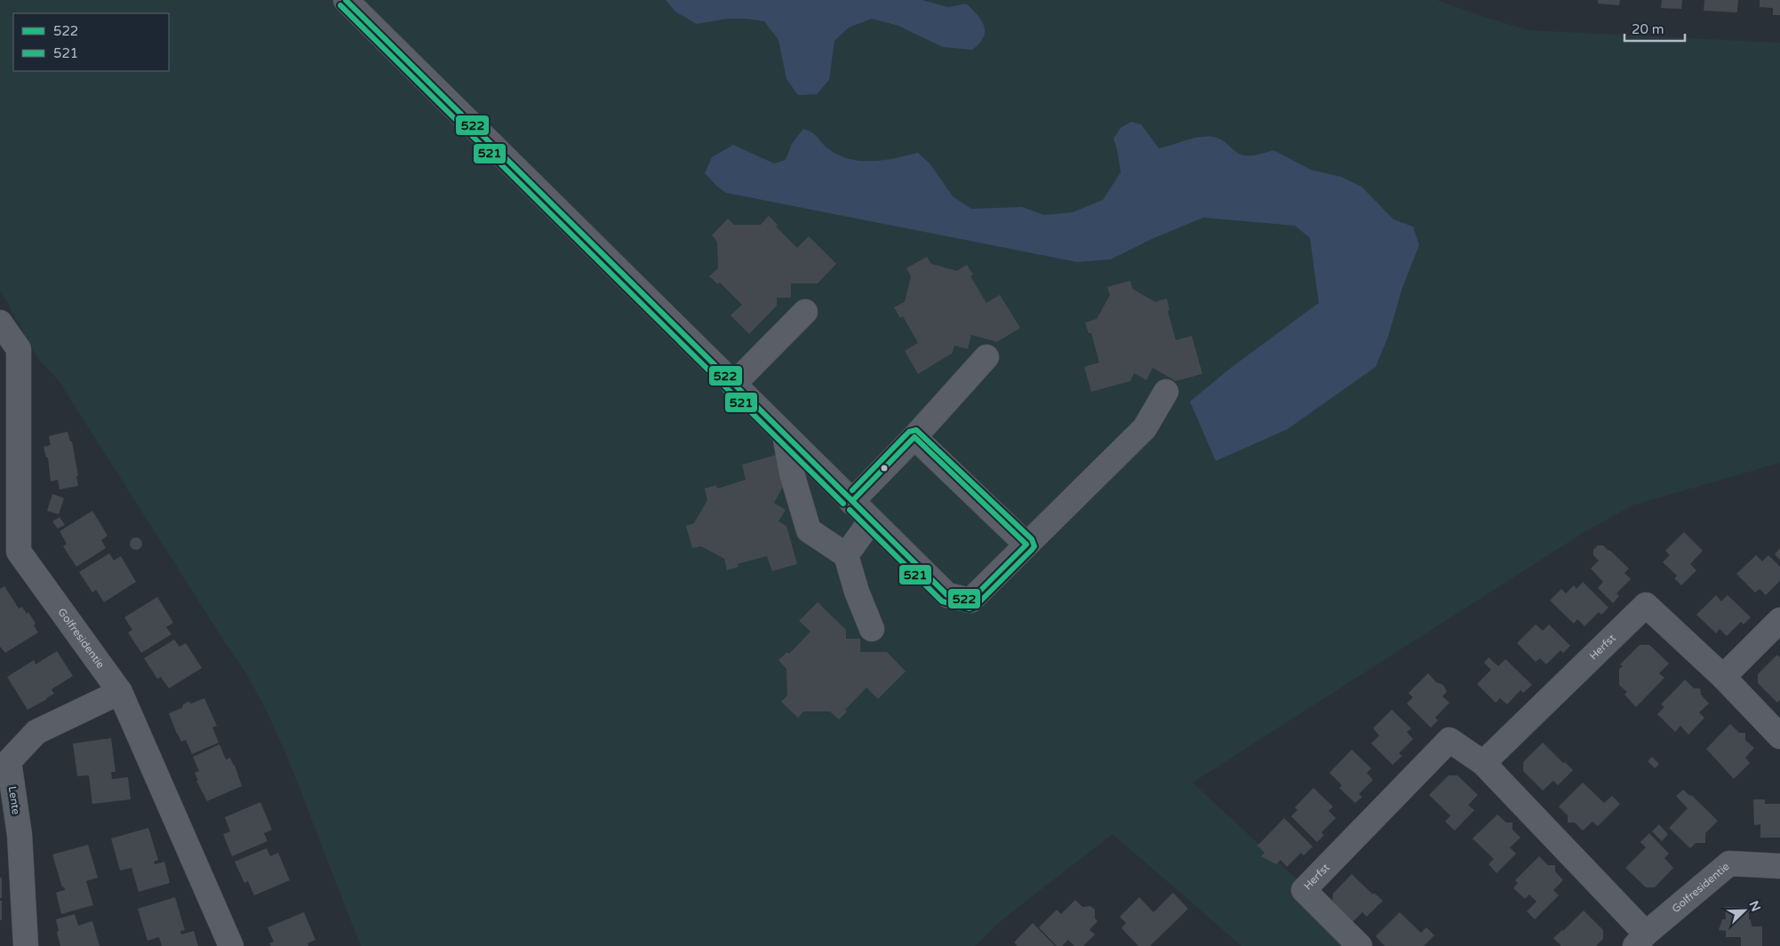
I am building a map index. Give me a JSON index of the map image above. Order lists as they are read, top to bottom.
{
  "streets": {
    "street": ["Golfresidentie", "Herfst", "Lente"]
  },
  "crossings": [
    ["Golfresidentie", "Herfst"],
    ["Golfresidentie", "Lente"]
  ],
  "lines": ["transit line 522", "transit line 521"],
  "legend": ["522", "521"],
  "scale_bar": "20 m",
  "north": "top right"
}
